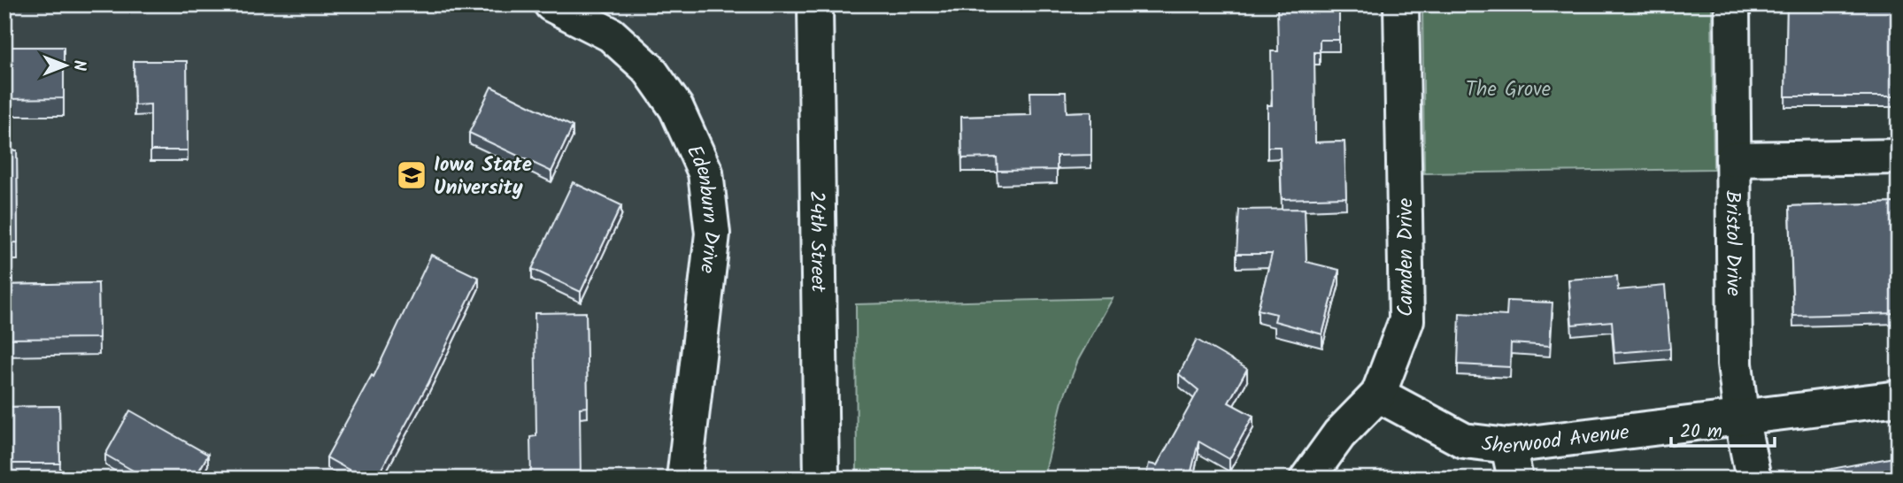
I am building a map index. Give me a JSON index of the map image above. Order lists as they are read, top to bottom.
{
  "streets": {
    "street": [
      "Edenburn Drive",
      "24th Street",
      "Bristol Drive",
      "Camden Drive",
      "Sherwood Avenue"
    ]
  },
  "crossings": [
    ["Bristol Drive", "Sherwood Avenue"],
    ["Camden Drive", "Sherwood Avenue"]
  ],
  "parks": ["The Grove"],
  "places": {
    "school or university": ["Iowa State University"]
  },
  "scale_bar": "20 m",
  "north": "right"
}
